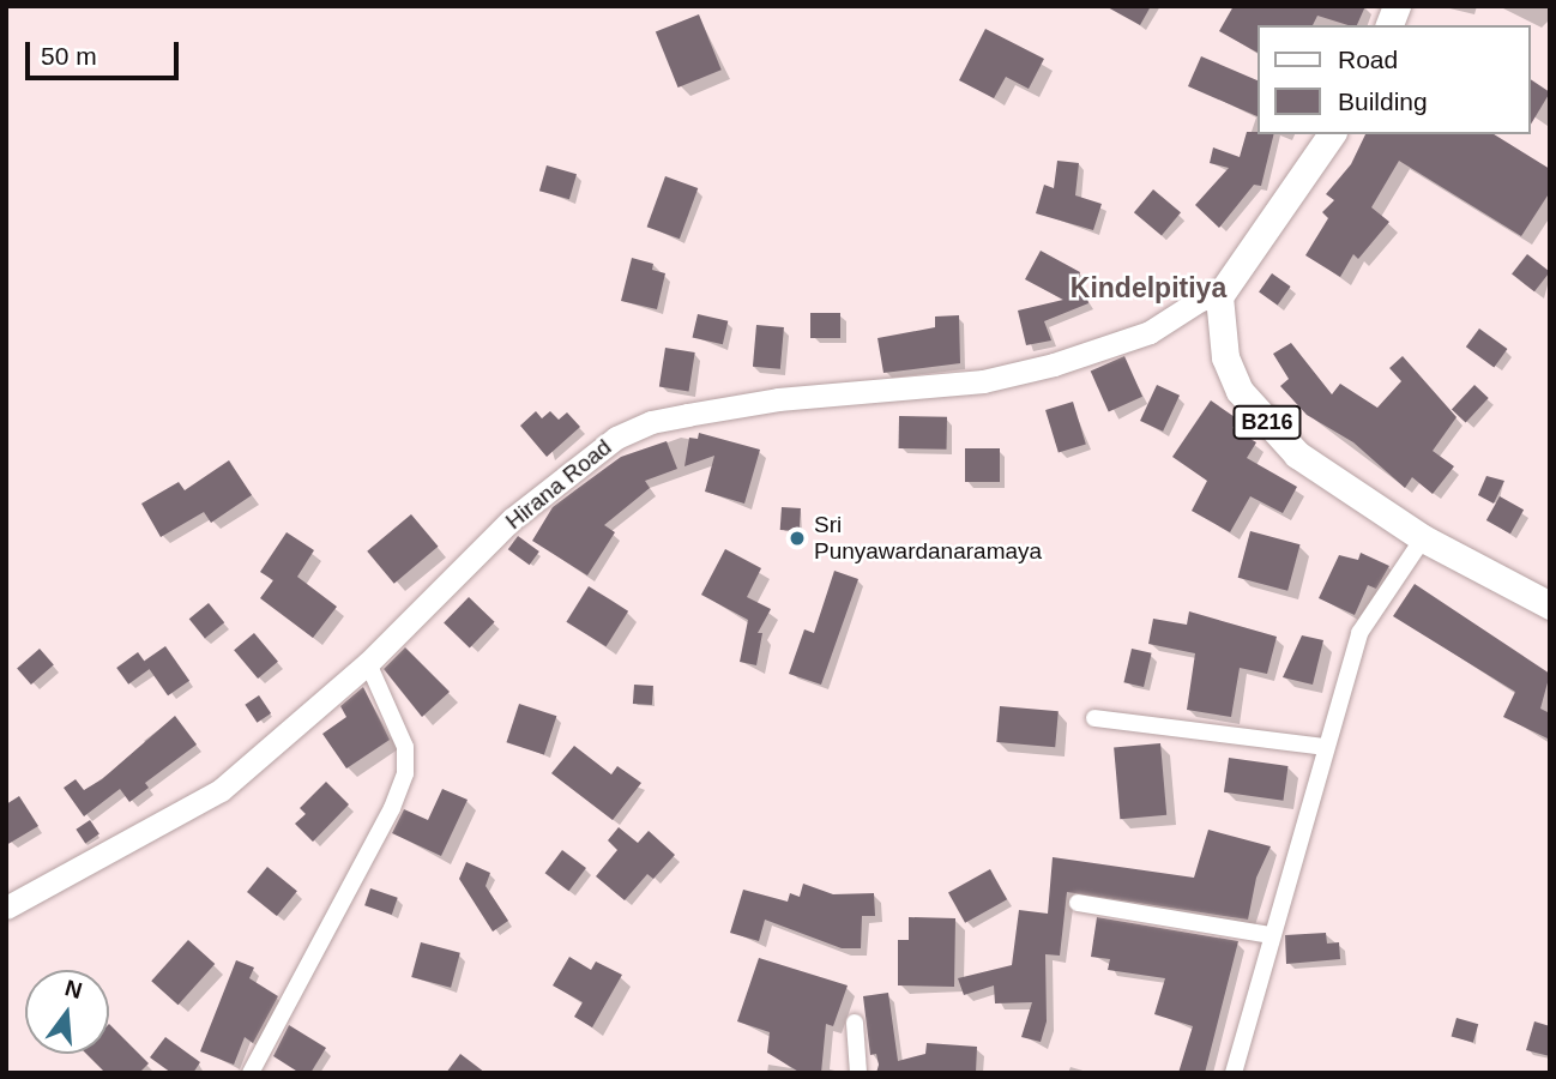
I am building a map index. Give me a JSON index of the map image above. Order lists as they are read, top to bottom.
{
  "streets": {
    "main road": ["B216"],
    "street": ["Hirana Road"]
  },
  "crossings": [
    ["B216", "Hirana Road"]
  ],
  "districts": ["Kindelpitiya"],
  "places": ["Sri Punyawardanaramaya"],
  "legend": ["Road", "Building"],
  "scale_bar": "50 m",
  "north": "top"
}
